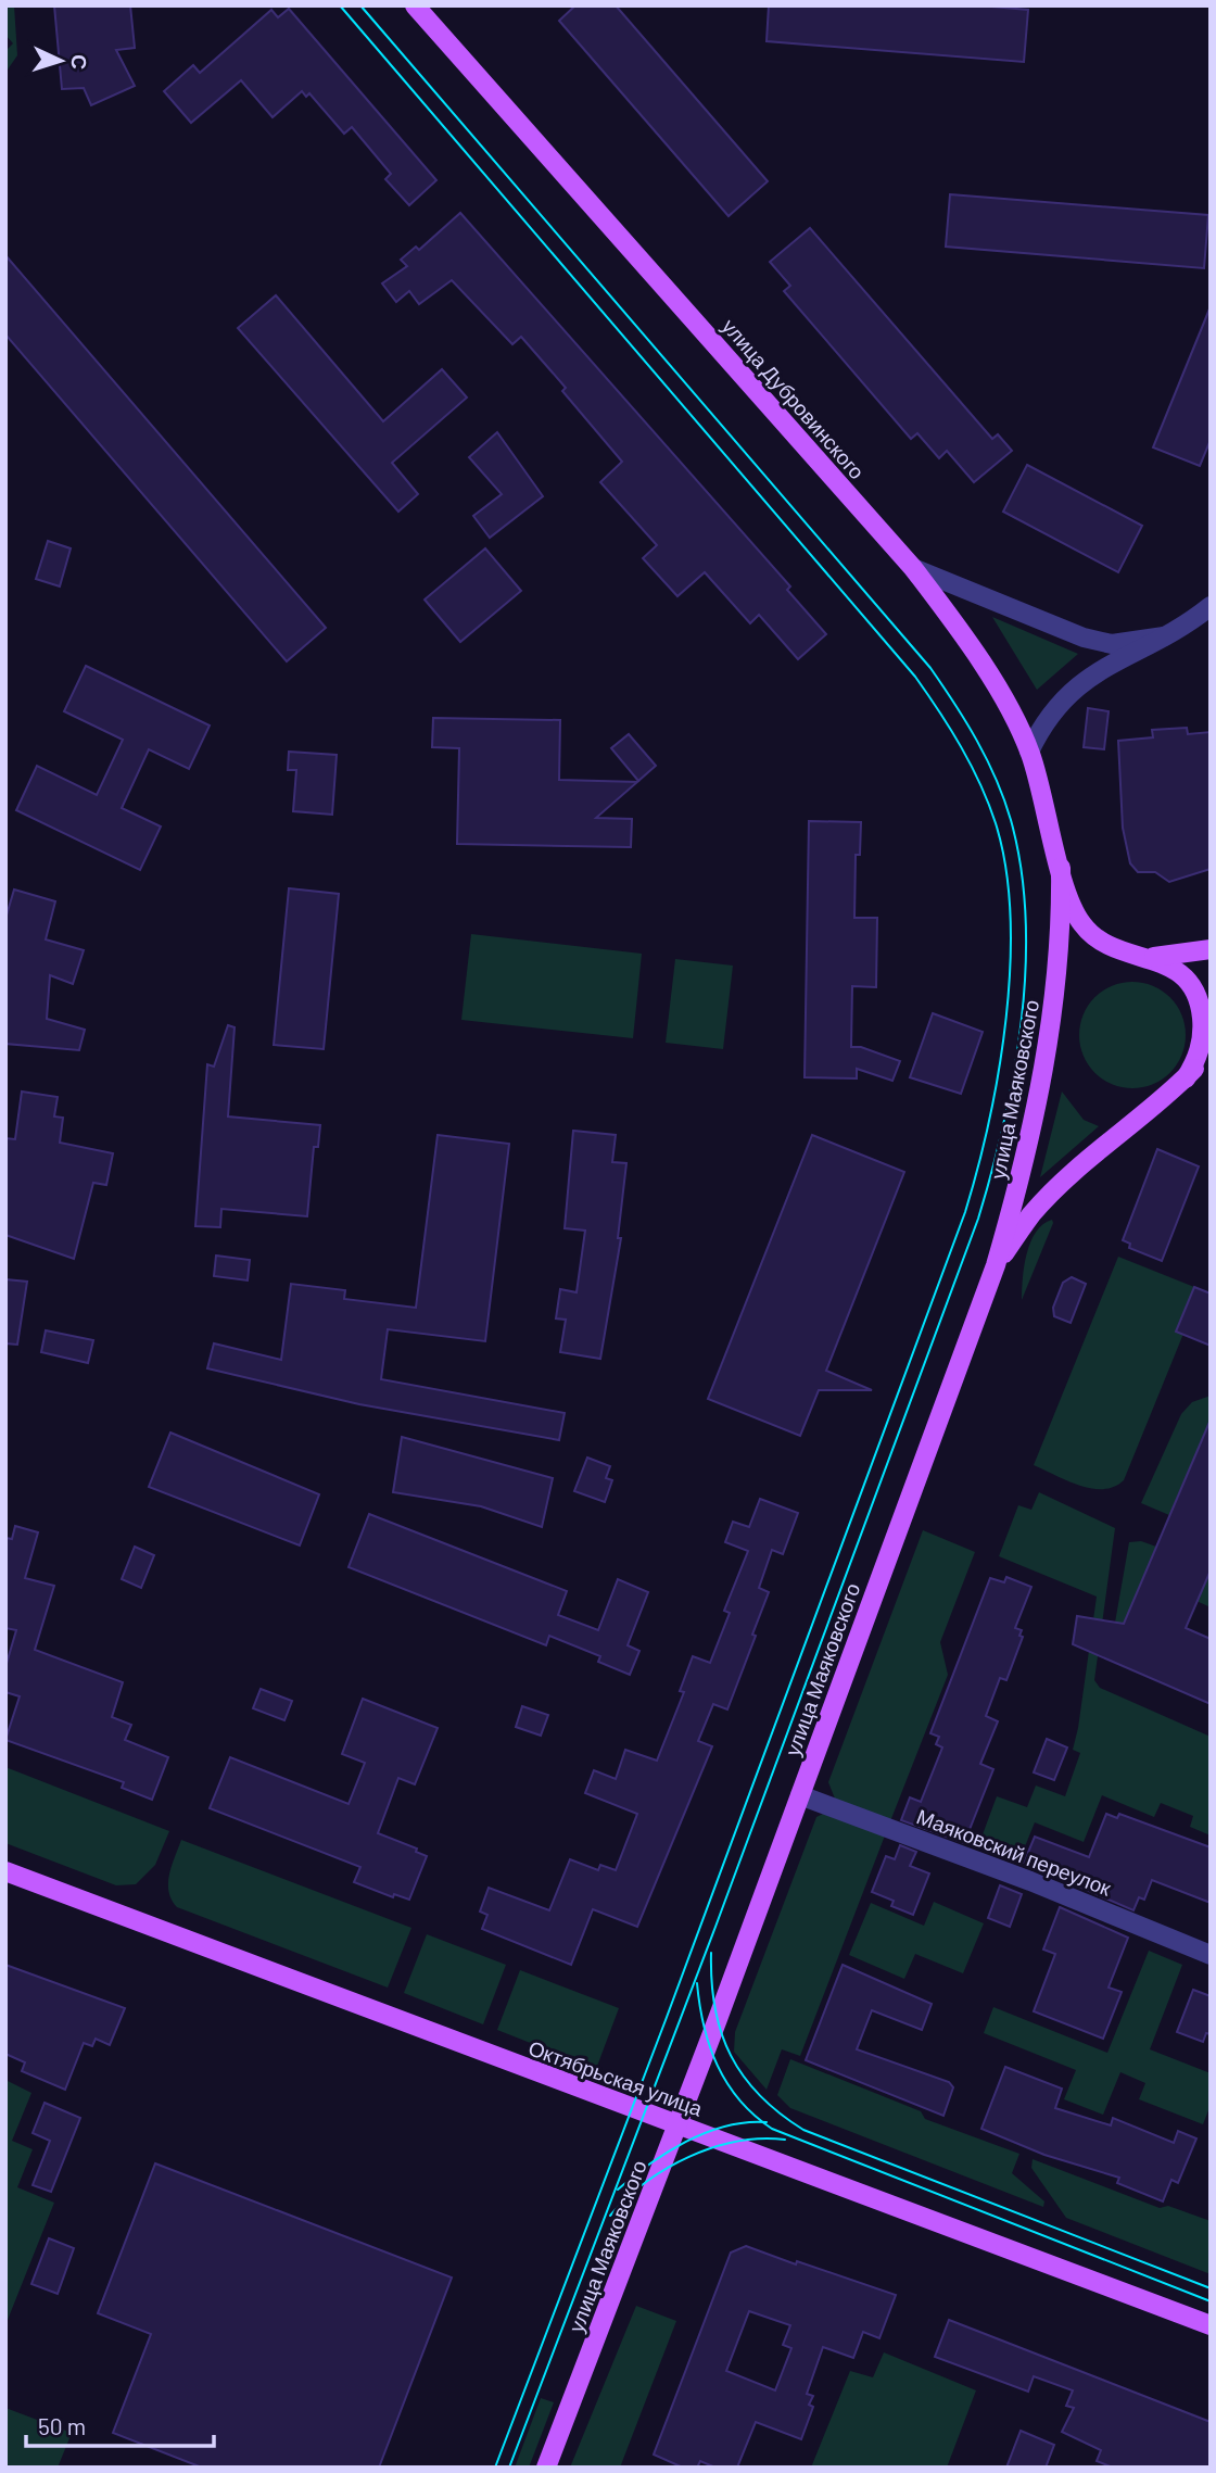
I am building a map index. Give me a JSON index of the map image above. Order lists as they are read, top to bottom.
{
  "streets": {
    "main road": ["улица Дубровинского", "улица Маяковского", "Октябрьская улица"],
    "street": ["Маяковский переулок"]
  },
  "crossings": [
    ["улица Дубровинского", "улица Маяковского"],
    ["улица Маяковского", "Маяковский переулок"],
    ["улица Маяковского", "Октябрьская улица"]
  ],
  "scale_bar": "50 m",
  "north": "right"
}
